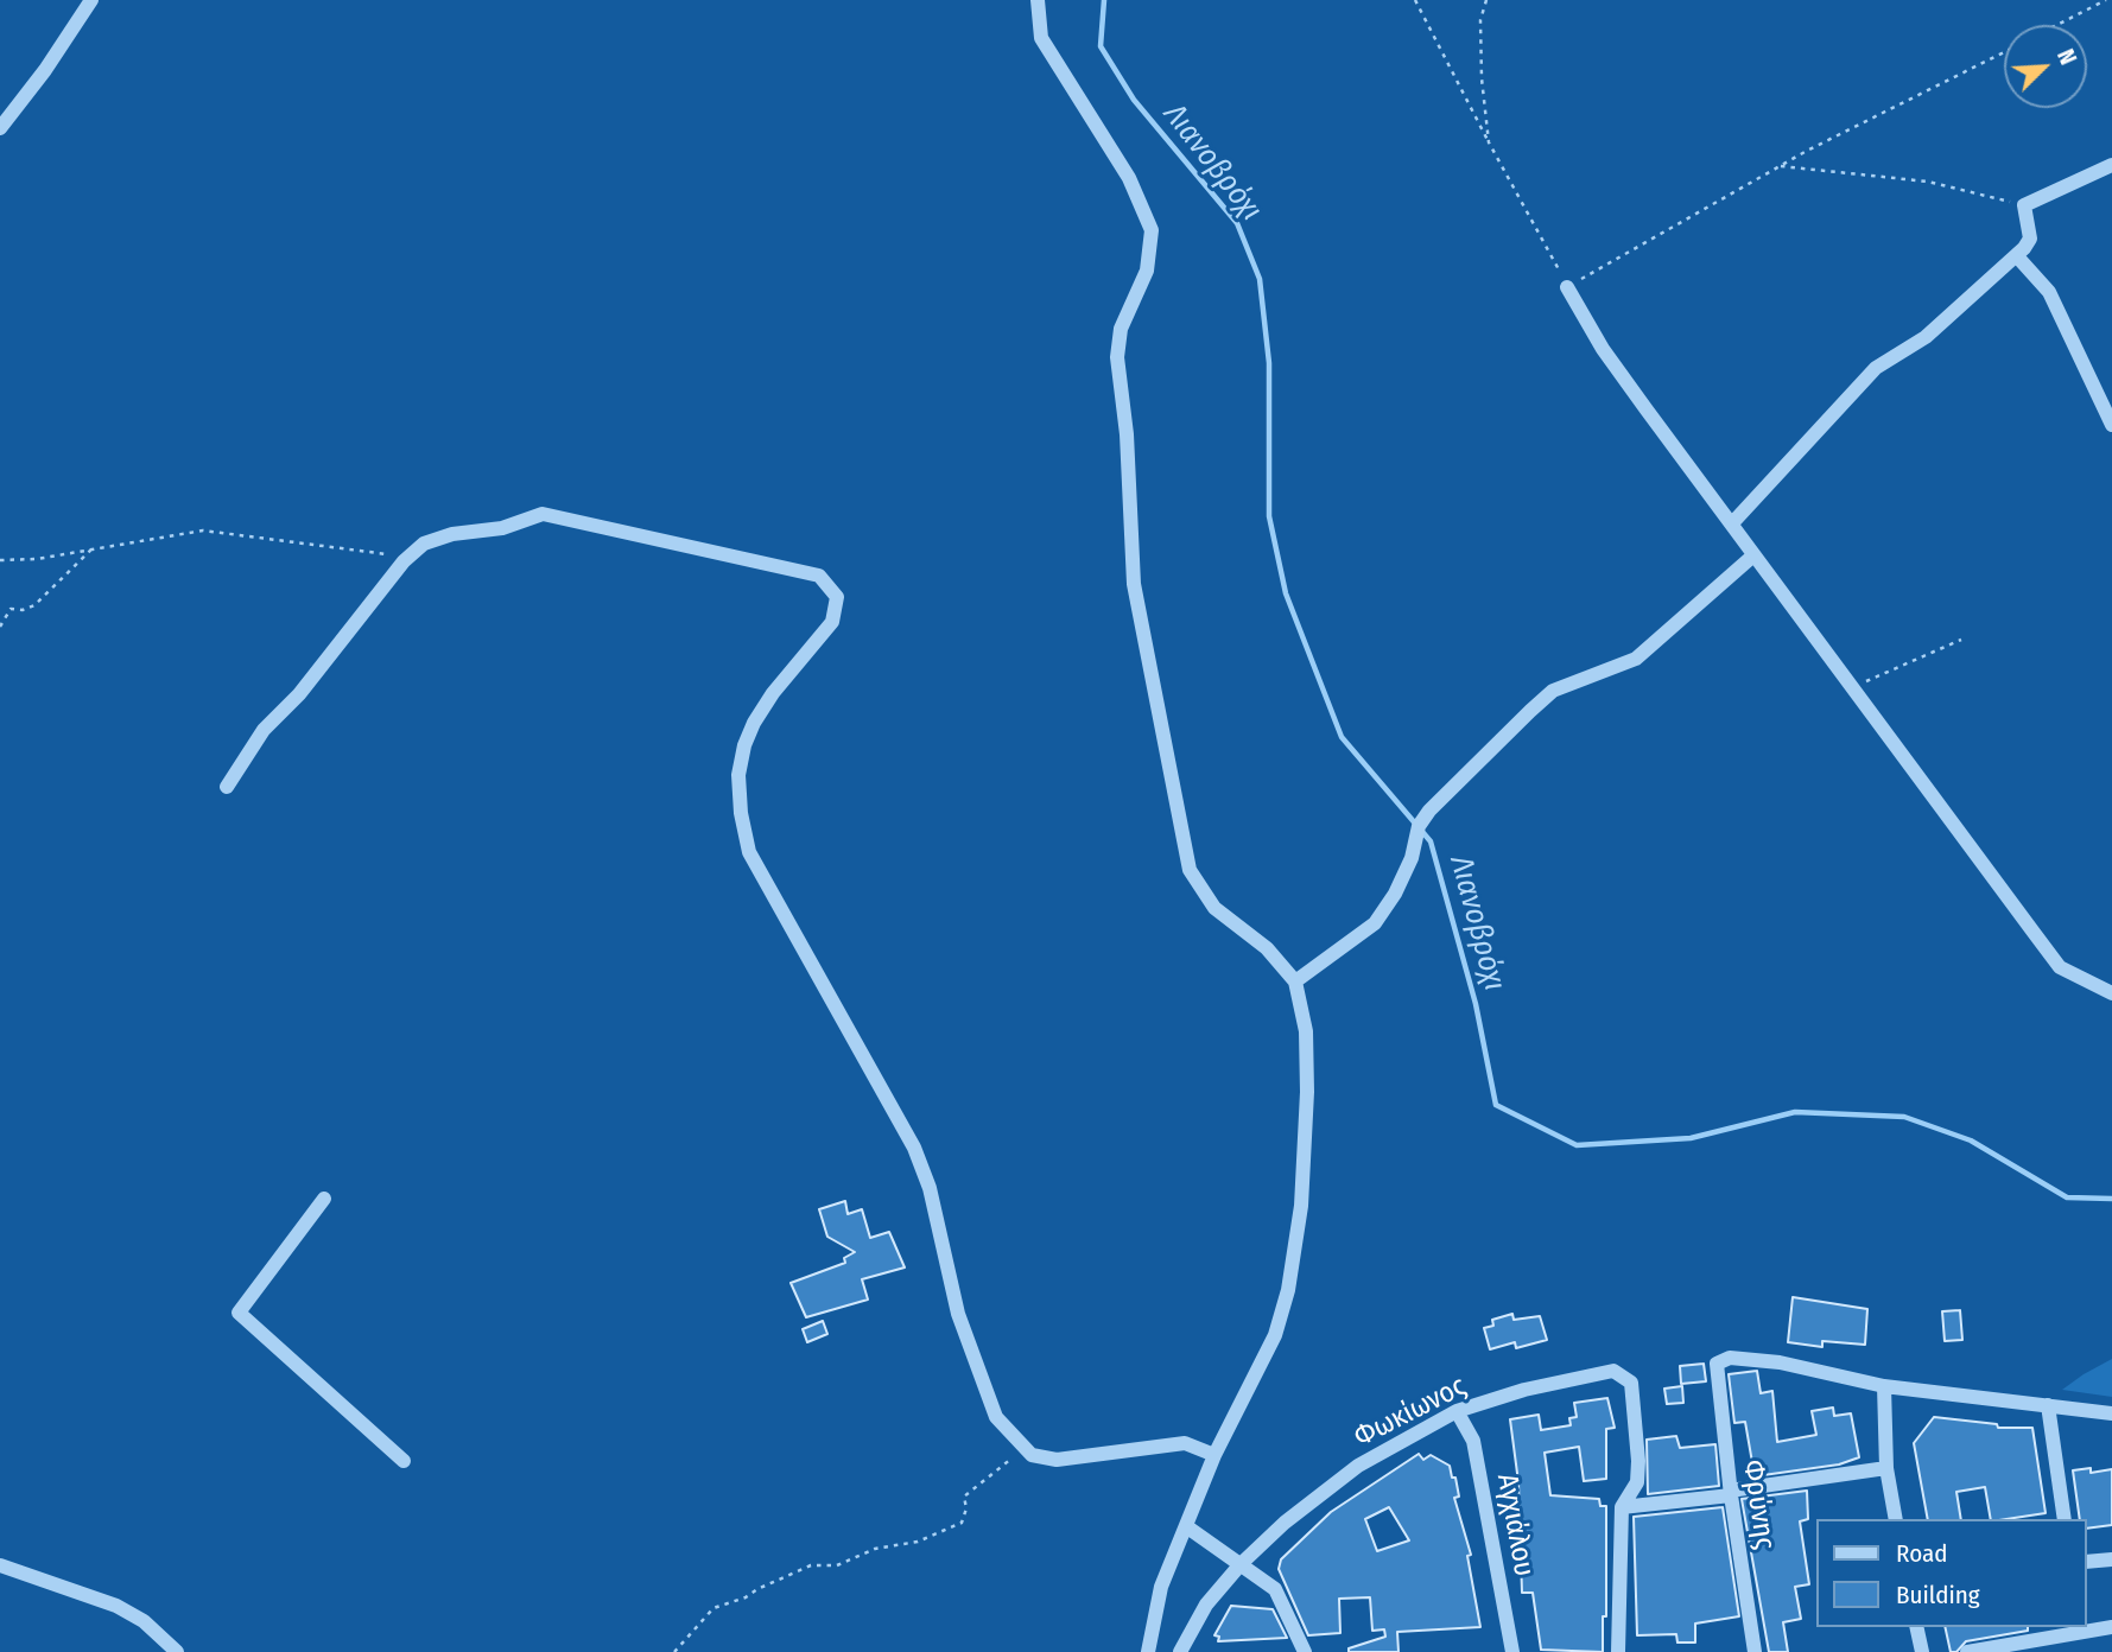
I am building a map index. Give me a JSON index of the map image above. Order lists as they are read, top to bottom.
{
  "streets": {
    "street": ["Φωκίωνος", "Φρύνης", "Αγχιάλου"]
  },
  "crossings": [
    ["Φωκίωνος", "Αγχιάλου"]
  ],
  "water": ["Λιανοβρόχι"],
  "legend": ["Road", "Building"],
  "north": "top right"
}
